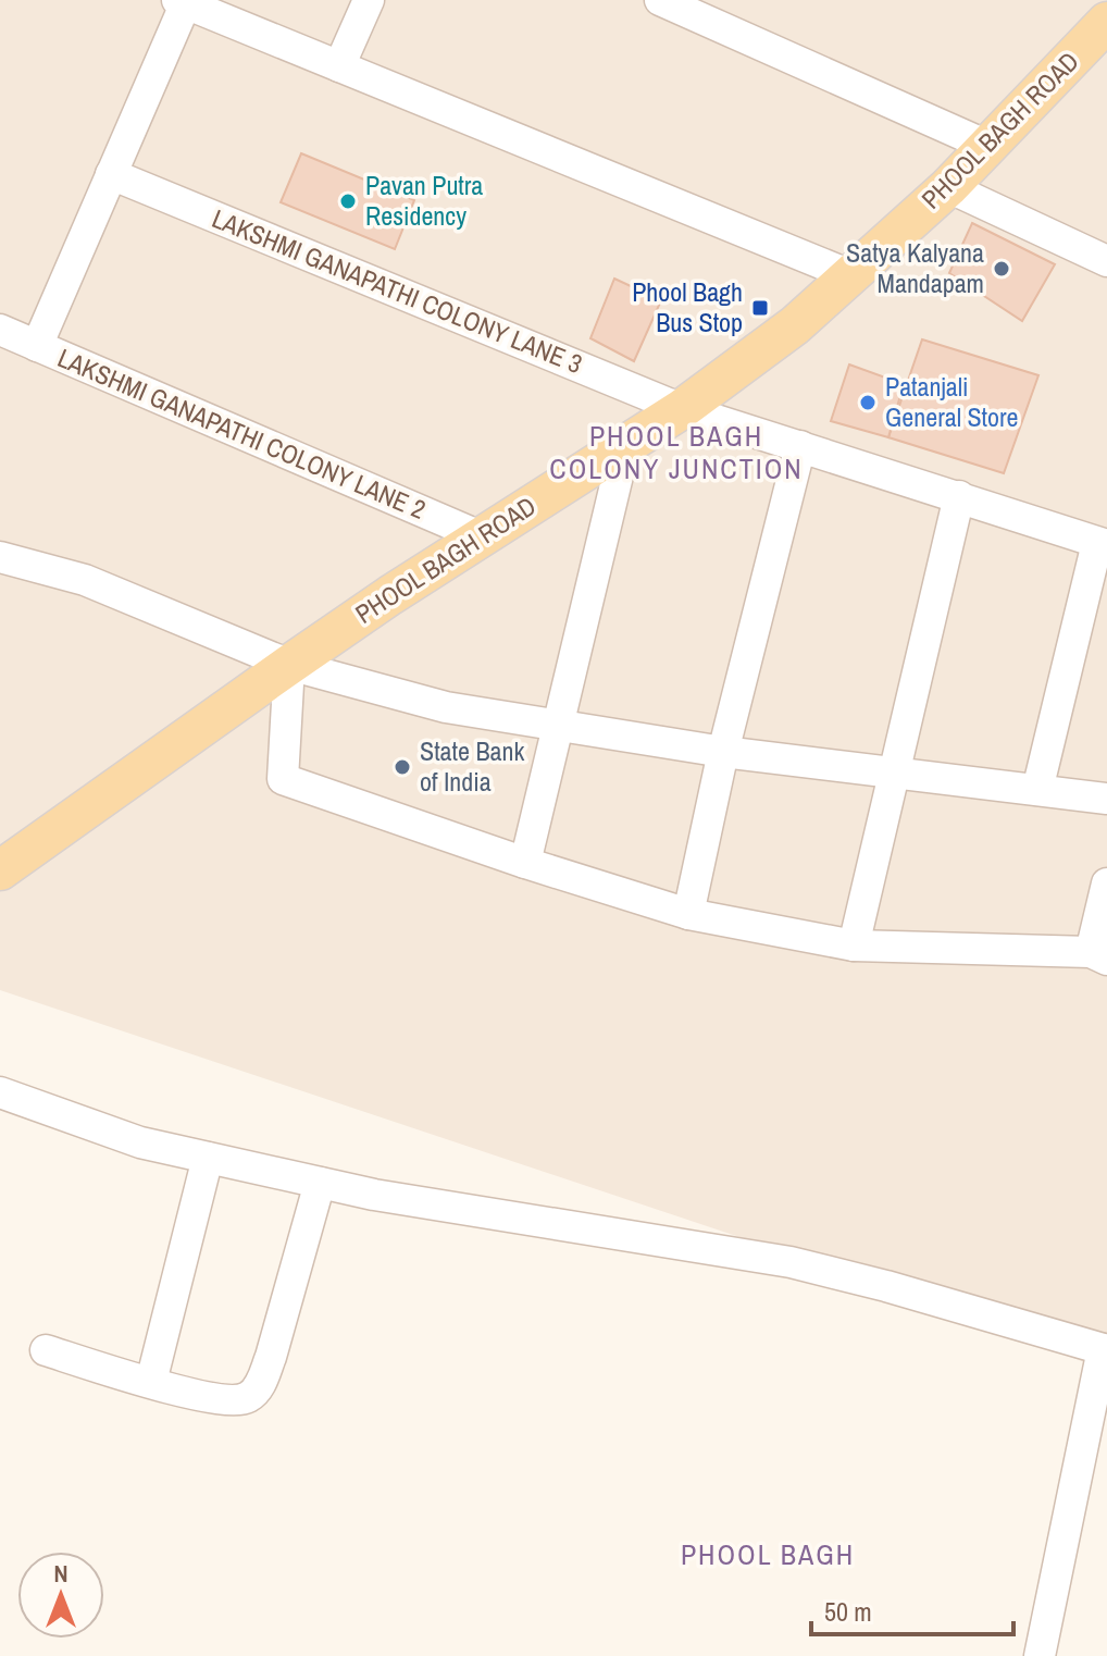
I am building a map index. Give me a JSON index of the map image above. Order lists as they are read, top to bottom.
{
  "streets": {
    "main road": ["PHOOL BAGH ROAD"],
    "street": ["LAKSHMI GANAPATHI COLONY LANE 3", "LAKSHMI GANAPATHI COLONY LANE 2"]
  },
  "crossings": [
    ["PHOOL BAGH ROAD", "LAKSHMI GANAPATHI COLONY LANE 3"],
    ["PHOOL BAGH ROAD", "LAKSHMI GANAPATHI COLONY LANE 2"]
  ],
  "districts": ["PHOOL BAGH COLONY JUNCTION", "PHOOL BAGH"],
  "places": {
    "other": [
      "Pavan Putra Residency",
      "Satya Kalyana Mandapam",
      "Patanjali General Store",
      "State Bank of India"
    ],
    "transit": ["Phool Bagh Bus Stop"]
  },
  "scale_bar": "50 m",
  "north": "top"
}
